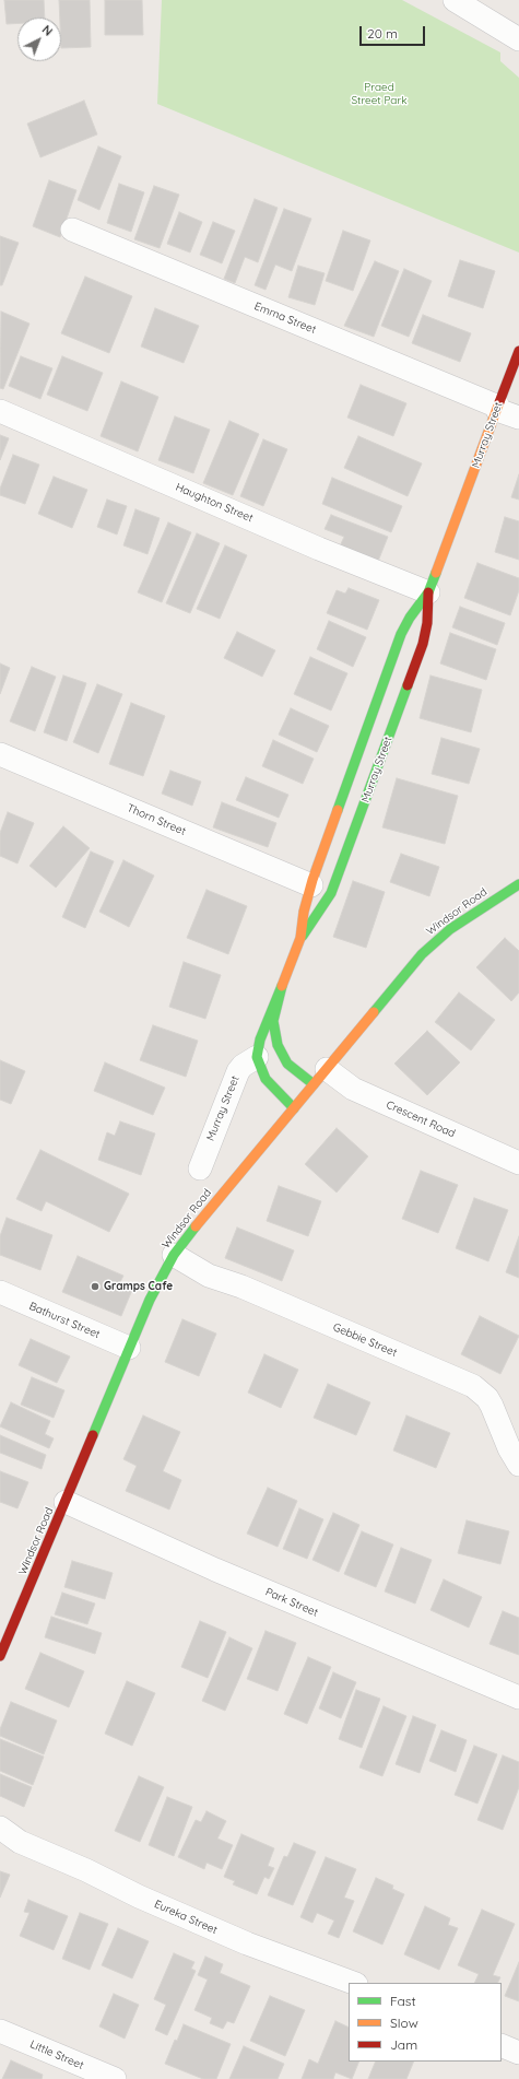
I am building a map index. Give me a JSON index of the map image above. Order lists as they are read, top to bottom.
{
  "streets": {
    "street": [
      "Emma Street",
      "Murray Street",
      "Haughton Street",
      "Thorn Street",
      "Windsor Road",
      "Crescent Road",
      "Bathurst Street",
      "Gebbie Street",
      "Park Street",
      "Eureka Street",
      "Little Street"
    ]
  },
  "crossings": [
    ["Emma Street", "Murray Street"],
    ["Murray Street", "Haughton Street"],
    ["Murray Street", "Thorn Street"],
    ["Murray Street", "Windsor Road"],
    ["Murray Street", "Crescent Road"],
    ["Windsor Road", "Crescent Road"],
    ["Windsor Road", "Bathurst Street"],
    ["Windsor Road", "Gebbie Street"],
    ["Windsor Road", "Park Street"]
  ],
  "parks": ["Praed Street Park"],
  "places": ["Gramps Cafe"],
  "legend": ["Fast", "Slow", "Jam"],
  "scale_bar": "20 m",
  "north": "top right"
}
